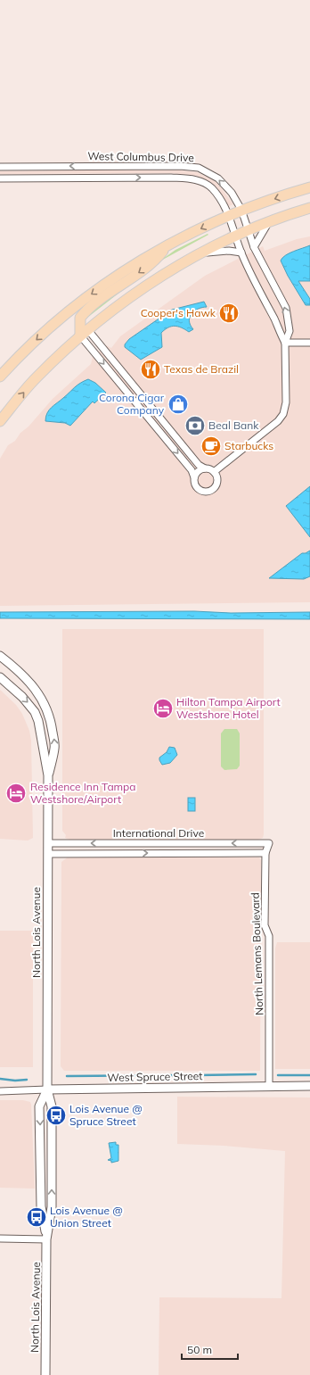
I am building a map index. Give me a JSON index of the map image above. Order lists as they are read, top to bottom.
{
  "streets": {
    "street": [
      "West Columbus Drive",
      "International Drive",
      "North Lois Avenue",
      "North Lemans Boulevard",
      "West Spruce Street"
    ]
  },
  "crossings": [
    ["International Drive", "North Lois Avenue"],
    ["International Drive", "North Lemans Boulevard"],
    ["North Lois Avenue", "West Spruce Street"],
    ["North Lemans Boulevard", "West Spruce Street"]
  ],
  "places": {
    "restaurant": ["Cooper's Hawk", "Texas de Brazil"],
    "shop": ["Corona Cigar Company"],
    "bank": ["Beal Bank"],
    "cafe": ["Starbucks"],
    "hotel": ["Hilton Tampa Airport Westshore Hotel", "Residence Inn Tampa Westshore/Airport"],
    "bus stop": ["Lois Avenue @ Spruce Street", "Lois Avenue @ Union Street"]
  },
  "scale_bar": "50 m"
}
